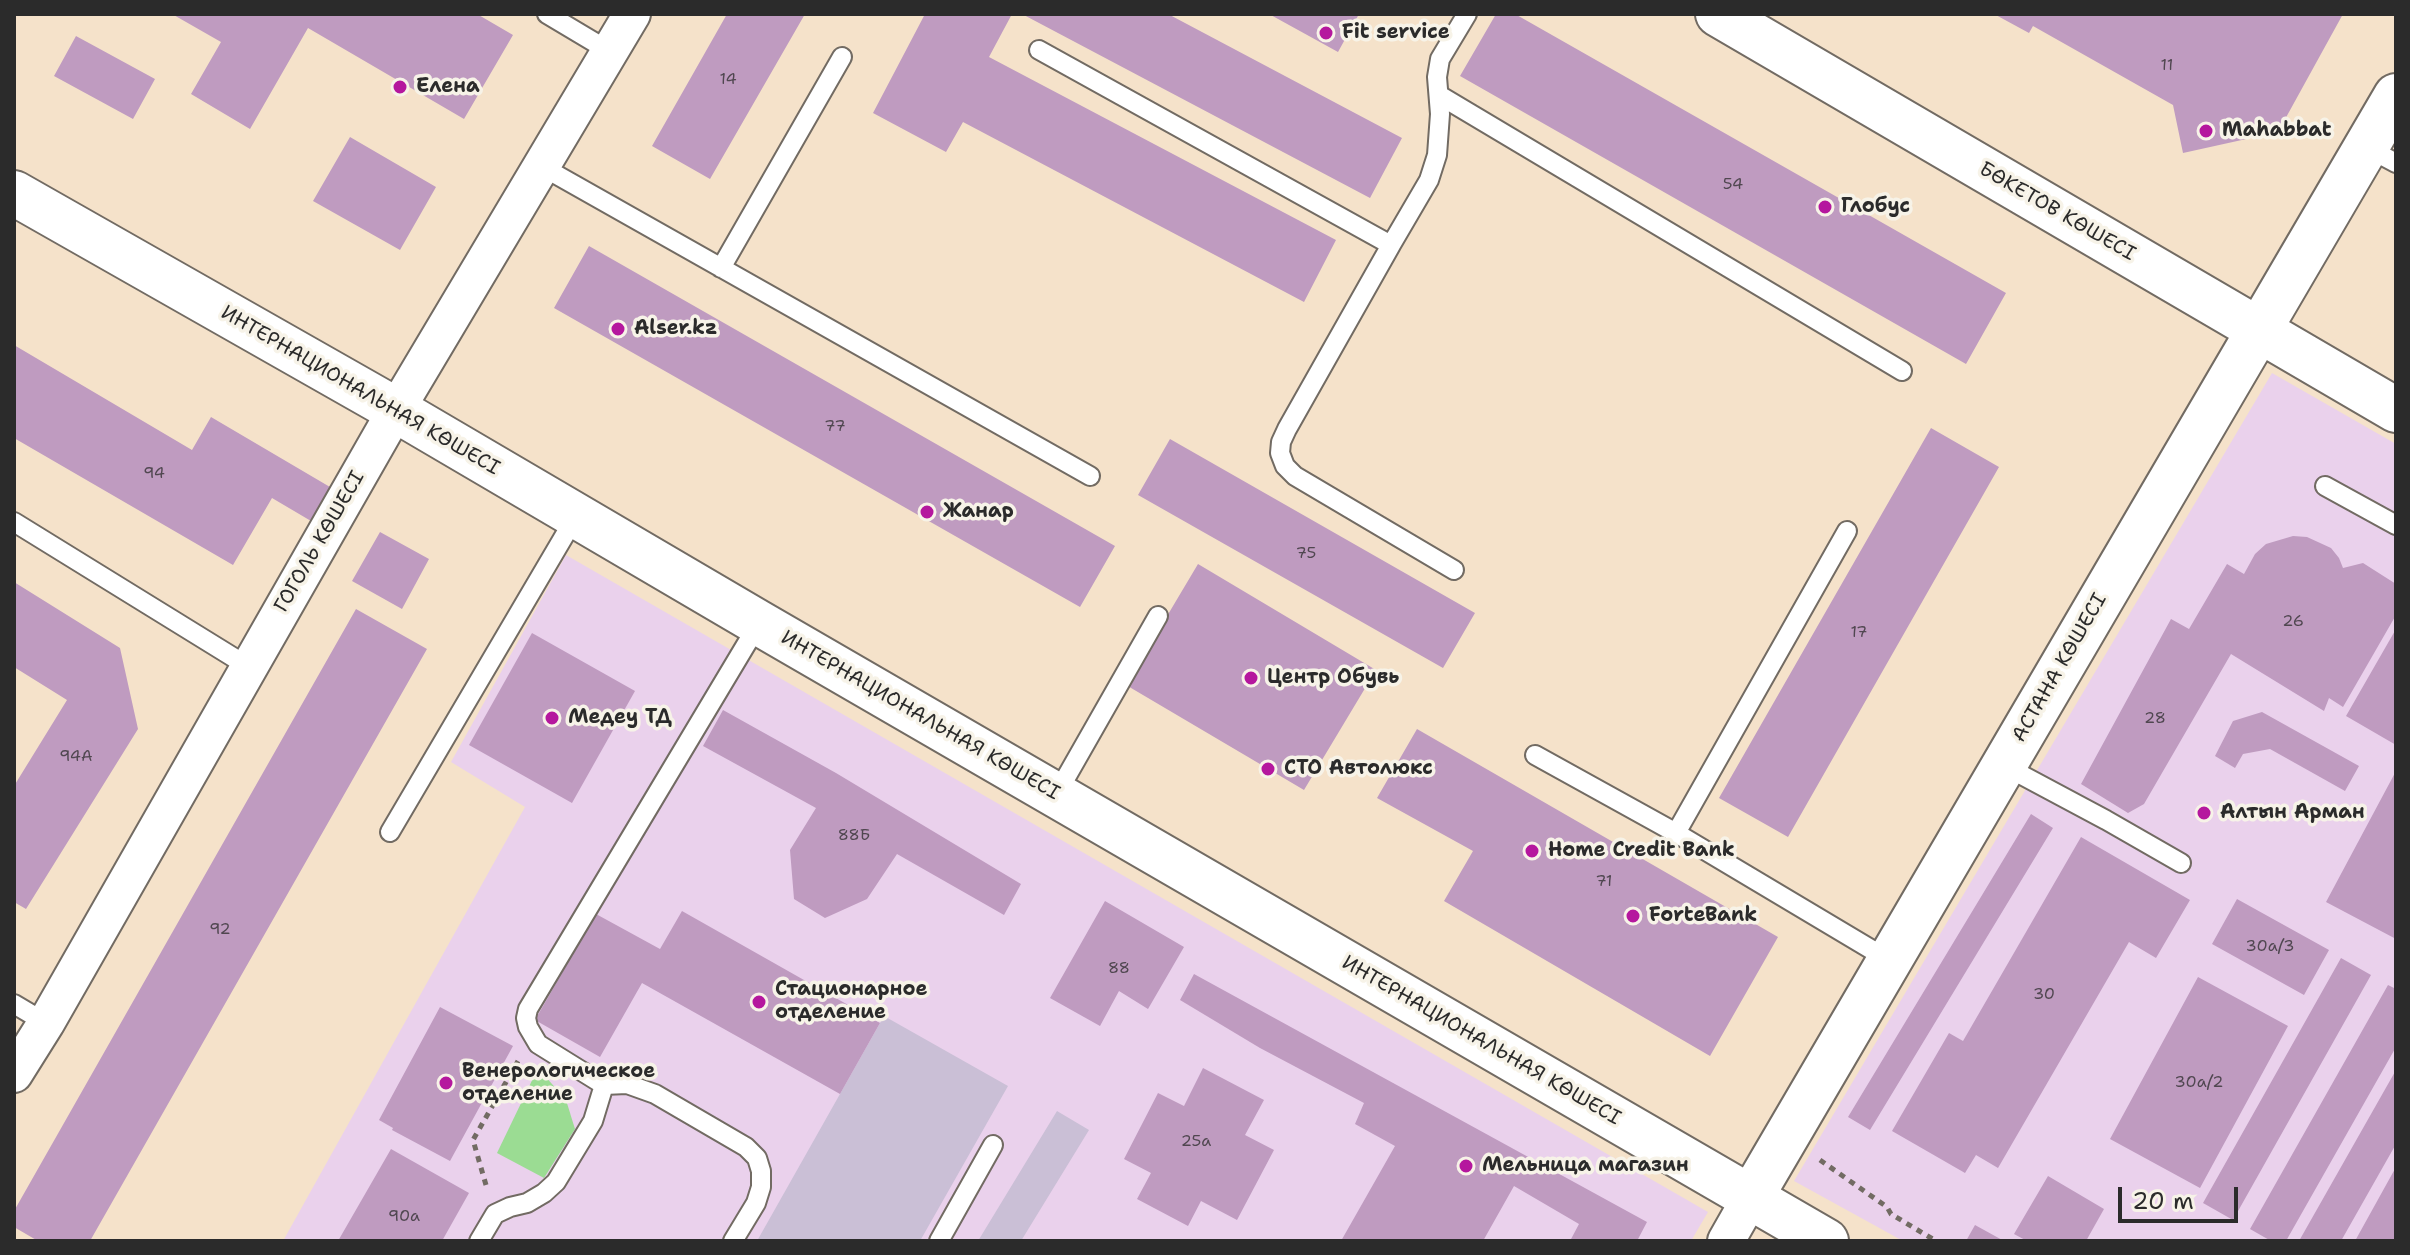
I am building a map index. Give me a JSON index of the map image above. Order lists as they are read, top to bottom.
{
  "streets": {
    "main road": ["БӨКЕТОВ КӨШЕСІ", "ИНТЕРНАЦИОНАЛЬНАЯ КӨШЕСІ", "АСТАНА КӨШЕСІ"],
    "street": ["ГОГОЛЬ КӨШЕСІ"]
  },
  "crossings": [
    ["БӨКЕТОВ КӨШЕСІ", "АСТАНА КӨШЕСІ"],
    ["ИНТЕРНАЦИОНАЛЬНАЯ КӨШЕСІ", "ГОГОЛЬ КӨШЕСІ"],
    ["ИНТЕРНАЦИОНАЛЬНАЯ КӨШЕСІ", "АСТАНА КӨШЕСІ"]
  ],
  "places": [
    "Fit service",
    "Елена",
    "Mahabbat",
    "Глобус",
    "Alser.kz",
    "Жанар",
    "Центр Обувь",
    "Медеу ТД",
    "СТО Автолюкс",
    "Алтын Арман",
    "Home Credit Bank",
    "ForteBank",
    "Стационарное отделение",
    "Венерологическое отделение",
    "Мельница магазин"
  ],
  "house_numbers": [
    "11",
    "14",
    "54",
    "77",
    "94",
    "75",
    "26",
    "17",
    "28",
    "94А",
    "88Б",
    "71",
    "92",
    "30а/3",
    "88",
    "30",
    "30а/2",
    "25а",
    "90а"
  ],
  "scale_bar": "20 m"
}
